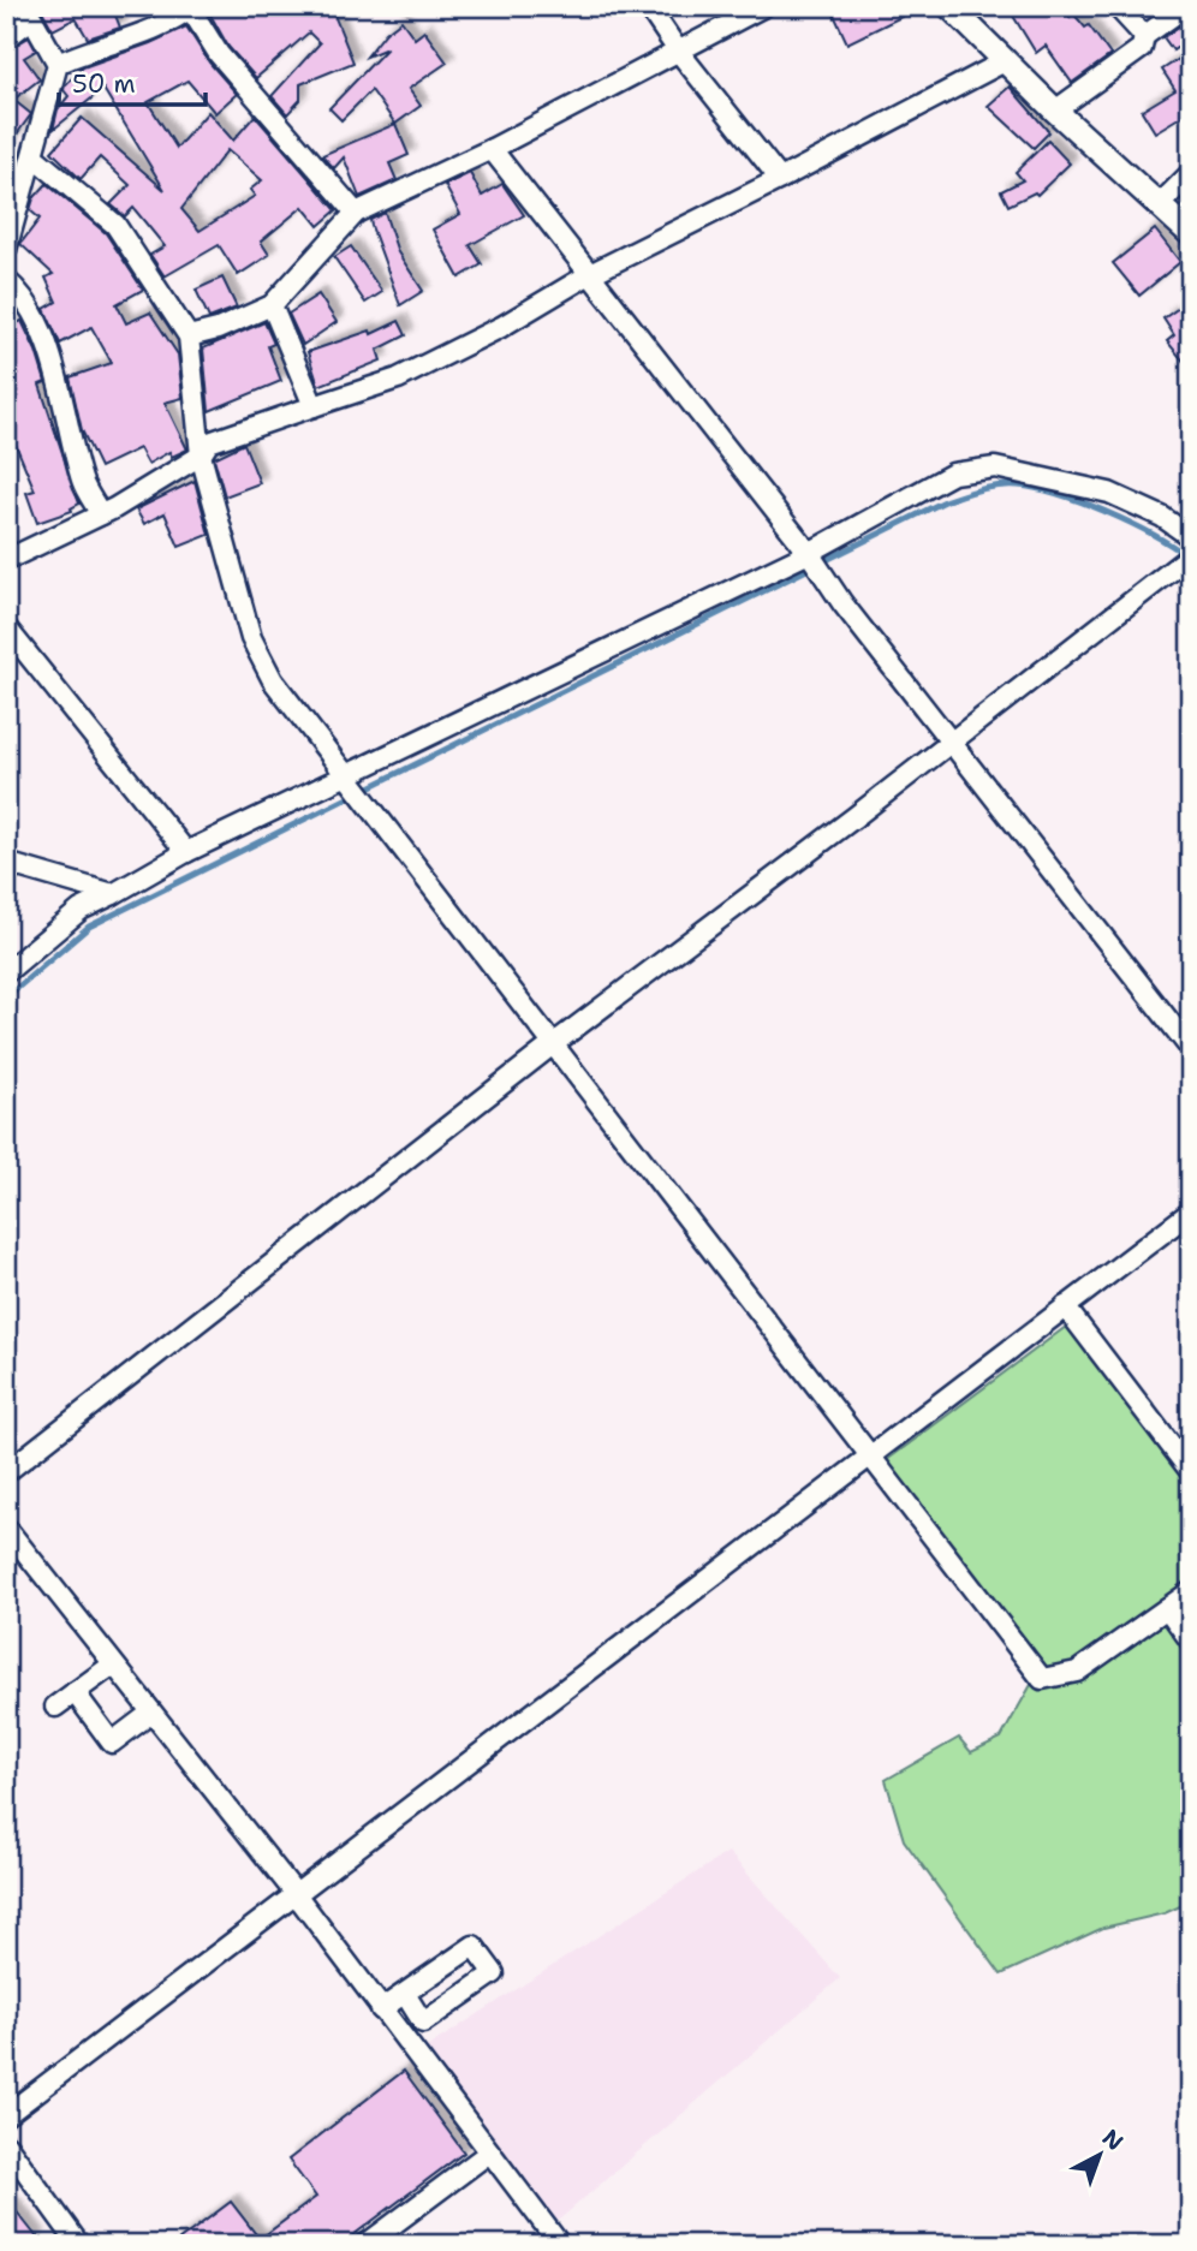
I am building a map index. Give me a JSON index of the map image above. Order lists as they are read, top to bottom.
{
  "scale_bar": "50 m",
  "north": "top right"
}
